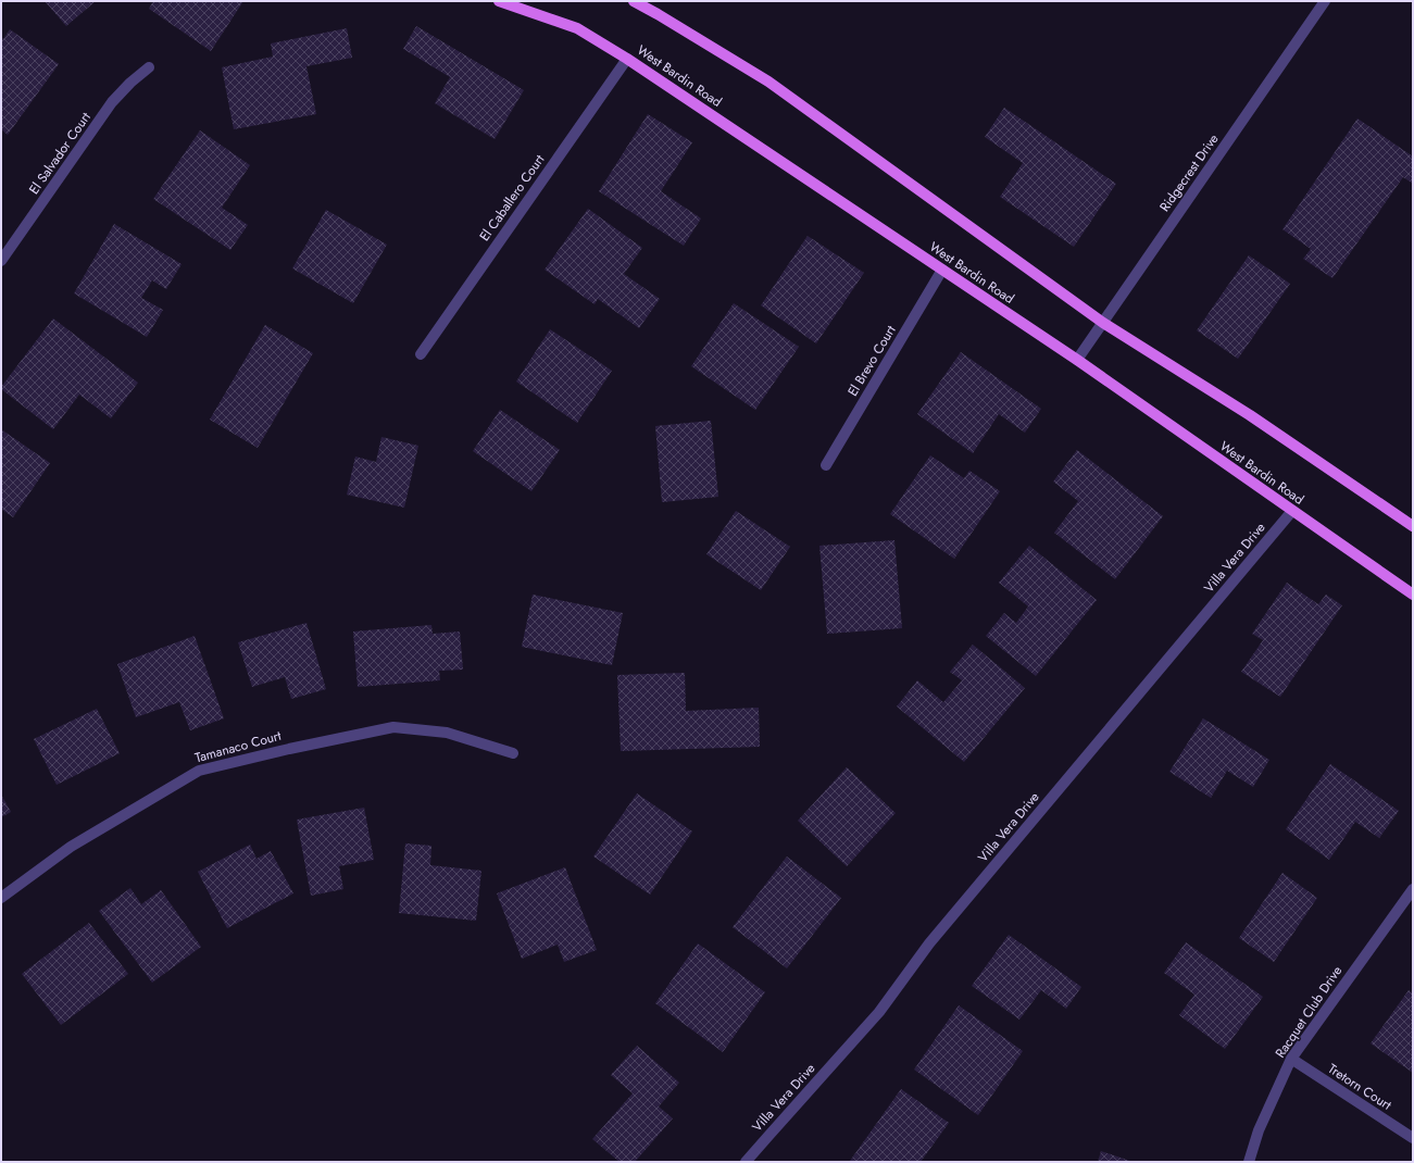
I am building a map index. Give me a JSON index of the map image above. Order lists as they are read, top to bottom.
{
  "streets": {
    "main road": ["West Bardin Road"],
    "street": [
      "El Salvador Court",
      "Ridgecrest Drive",
      "El Caballero Court",
      "El Brevo Court",
      "Villa Vera Drive",
      "Tamanaco Court",
      "Racquet Club Drive",
      "Tretorn Court"
    ]
  },
  "crossings": [
    ["West Bardin Road", "Ridgecrest Drive"],
    ["West Bardin Road", "El Caballero Court"],
    ["West Bardin Road", "El Brevo Court"],
    ["West Bardin Road", "Villa Vera Drive"],
    ["Racquet Club Drive", "Tretorn Court"]
  ]
}
